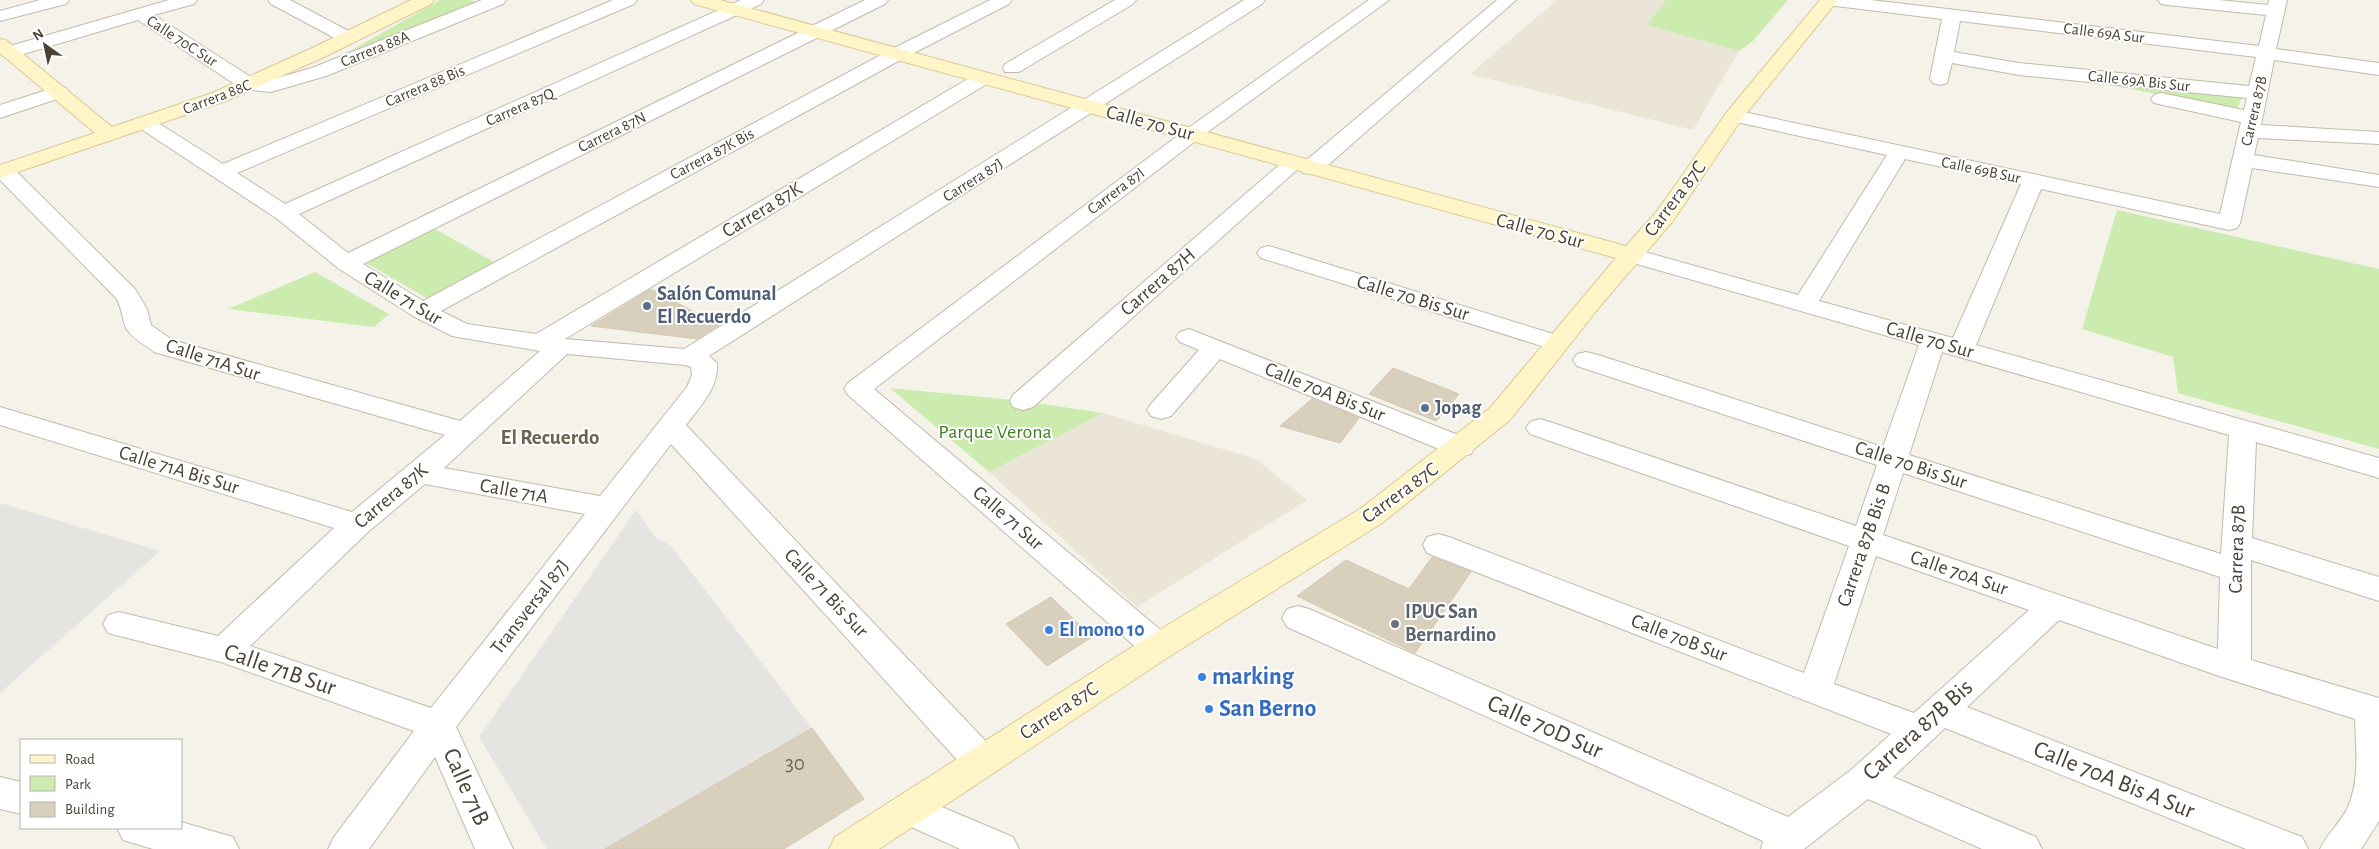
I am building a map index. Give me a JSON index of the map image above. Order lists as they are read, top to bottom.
{
  "streets": {
    "street": [
      "Calle 69A Sur",
      "Calle 70C Sur",
      "Carrera 88A",
      "Calle 69A Bis Sur",
      "Carrera 88 Bis",
      "Carrera 88C",
      "Carrera 87Q",
      "Carrera 87B",
      "Calle 70 Sur",
      "Carrera 87N",
      "Carrera 87K Bis",
      "Calle 69B Sur",
      "Carrera 87J",
      "Carrera 87I",
      "Carrera 87C",
      "Carrera 87K",
      "Carrera 87H",
      "Calle 71 Sur",
      "Calle 70 Bis Sur",
      "Calle 71A Sur",
      "Calle 70A Bis Sur",
      "Calle 71A Bis Sur",
      "Calle 71A",
      "Carrera 87B Bis B",
      "Calle 70A Sur",
      "Calle 71 Bis Sur",
      "Transversal 87J",
      "Calle 70B Sur",
      "Calle 71B Sur",
      "Calle 70D Sur",
      "Carrera 87B Bis",
      "Calle 70A Bis A Sur",
      "Calle 71B"
    ]
  },
  "crossings": [
    ["Calle 69A Sur", "Carrera 87B"],
    ["Calle 69A Sur", "Carrera 87C"],
    ["Calle 70C Sur", "Carrera 88A"],
    ["Calle 70C Sur", "Carrera 88C"],
    ["Carrera 88A", "Carrera 88C"],
    ["Calle 69A Bis Sur", "Carrera 87B"],
    ["Carrera 88 Bis", "Calle 71 Sur"],
    ["Carrera 88C", "Calle 71 Sur"],
    ["Carrera 88C", "Calle 71A Sur"],
    ["Carrera 87Q", "Calle 70 Sur"],
    ["Carrera 87Q", "Calle 71 Sur"],
    ["Carrera 87B", "Calle 70 Sur"],
    ["Carrera 87B", "Calle 69B Sur"],
    ["Carrera 87B", "Calle 70 Bis Sur"],
    ["Carrera 87B", "Calle 70A Sur"],
    ["Calle 70 Sur", "Carrera 87N"],
    ["Calle 70 Sur", "Carrera 87K Bis"],
    ["Calle 70 Sur", "Carrera 87J"],
    ["Calle 70 Sur", "Carrera 87I"],
    ["Calle 70 Sur", "Carrera 87C"],
    ["Calle 70 Sur", "Carrera 87K"],
    ["Calle 70 Sur", "Carrera 87H"],
    ["Calle 70 Sur", "Carrera 87B Bis B"],
    ["Carrera 87N", "Calle 71 Sur"],
    ["Carrera 87K Bis", "Calle 71 Sur"],
    ["Calle 69B Sur", "Carrera 87C"],
    ["Carrera 87J", "Calle 71 Sur"],
    ["Carrera 87J", "Transversal 87J"],
    ["Carrera 87I", "Calle 71 Sur"],
    ["Carrera 87C", "Calle 71 Sur"],
    ["Carrera 87C", "Calle 70 Bis Sur"],
    ["Carrera 87C", "Calle 70A Bis Sur"],
    ["Carrera 87C", "Calle 71 Bis Sur"],
    ["Carrera 87K", "Calle 71 Sur"],
    ["Carrera 87K", "Calle 71A Sur"],
    ["Carrera 87K", "Calle 71A Bis Sur"],
    ["Carrera 87K", "Calle 71A"],
    ["Carrera 87K", "Calle 71B Sur"],
    ["Calle 71 Sur", "Transversal 87J"],
    ["Calle 70 Bis Sur", "Carrera 87B Bis B"],
    ["Calle 71A", "Transversal 87J"],
    ["Carrera 87B Bis B", "Calle 70A Sur"],
    ["Carrera 87B Bis B", "Calle 70B Sur"],
    ["Calle 70A Sur", "Carrera 87B Bis"],
    ["Calle 71 Bis Sur", "Transversal 87J"],
    ["Transversal 87J", "Calle 71B Sur"],
    ["Transversal 87J", "Calle 71B"],
    ["Calle 70B Sur", "Carrera 87B Bis"],
    ["Calle 70B Sur", "Calle 70A Bis A Sur"],
    ["Calle 71B Sur", "Calle 71B"],
    ["Calle 70D Sur", "Carrera 87B Bis"],
    ["Carrera 87B Bis", "Calle 70A Bis A Sur"]
  ],
  "districts": ["El Recuerdo"],
  "parks": ["Parque Verona"],
  "places": [
    "Salón Comunal El Recuerdo",
    "Jopag",
    "IPUC San Bernardino",
    "El mono 10",
    "marking",
    "San Berno"
  ],
  "house_numbers": ["30"],
  "legend": ["Road", "Park", "Building"],
  "north": "top left"
}
